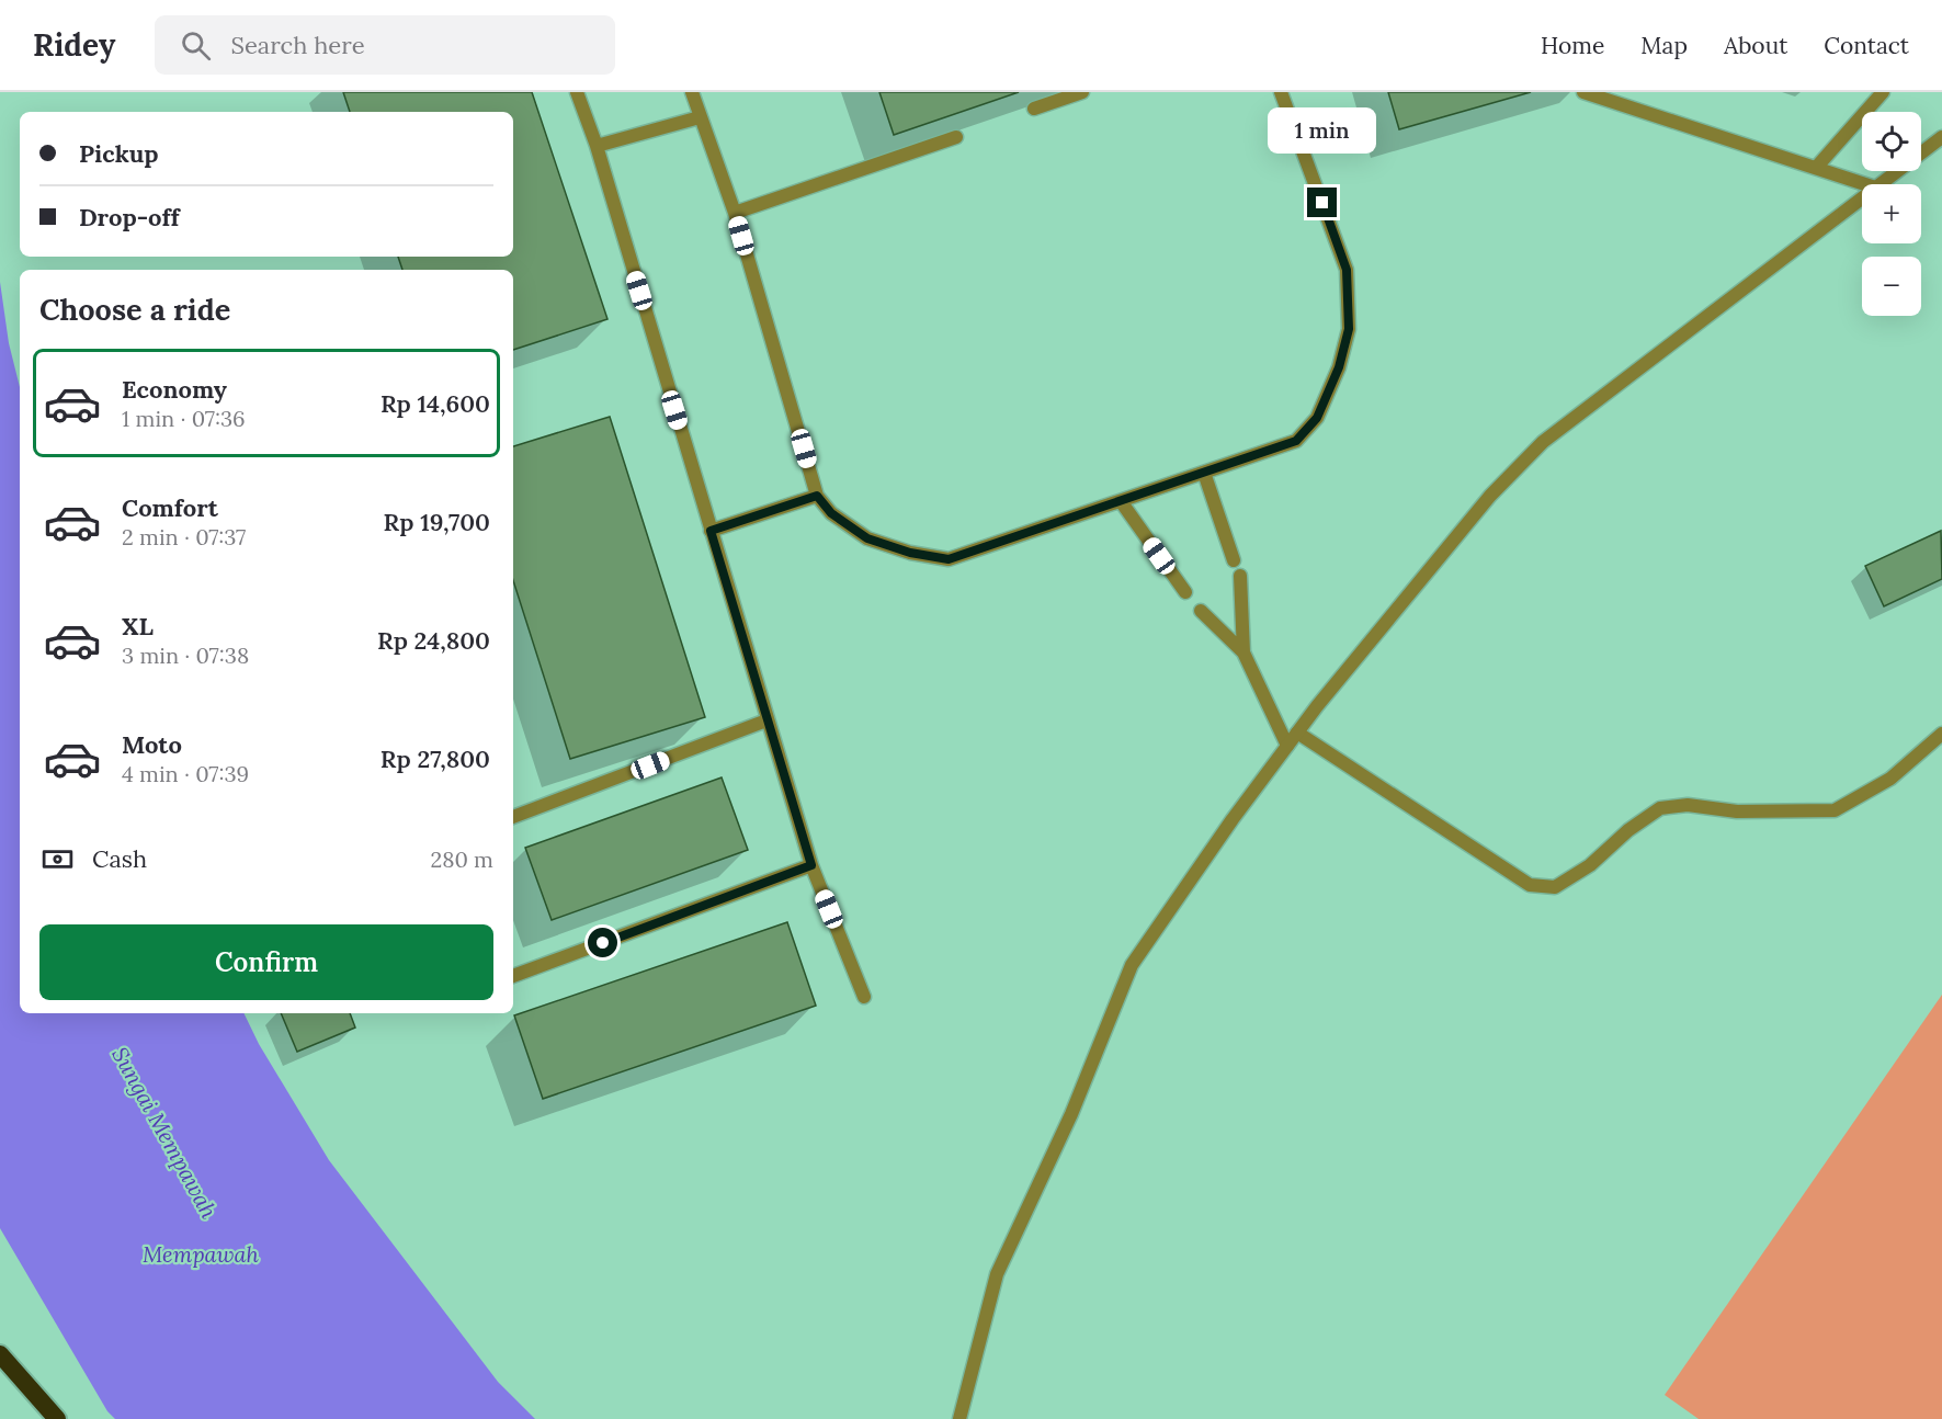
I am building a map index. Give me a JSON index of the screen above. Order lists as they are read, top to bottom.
{
  "water": ["Sungai Mempawah", "Mempawah"],
  "page": {
    "header": "Ridey",
    "search": "Search here",
    "nav": [
      "Home",
      "Map",
      "About",
      "Contact"
    ],
    "bubble": "1 min",
    "map_buttons": ["+", "−"],
    "banner": ["Pickup", "Drop-off"],
    "heading": "Choose a ride",
    "list": [
      {
        "name": "Economy",
        "note": "1 min · 07:36",
        "value": "Rp 14,600"
      },
      {
        "name": "Comfort",
        "note": "2 min · 07:37",
        "value": "Rp 19,700"
      },
      {
        "name": "XL",
        "note": "3 min · 07:38",
        "value": "Rp 24,800"
      },
      {
        "name": "Moto",
        "note": "4 min · 07:39",
        "value": "Rp 27,800"
      }
    ],
    "pay": ["Cash", "280 m"],
    "buttons": "Confirm"
  }
}
